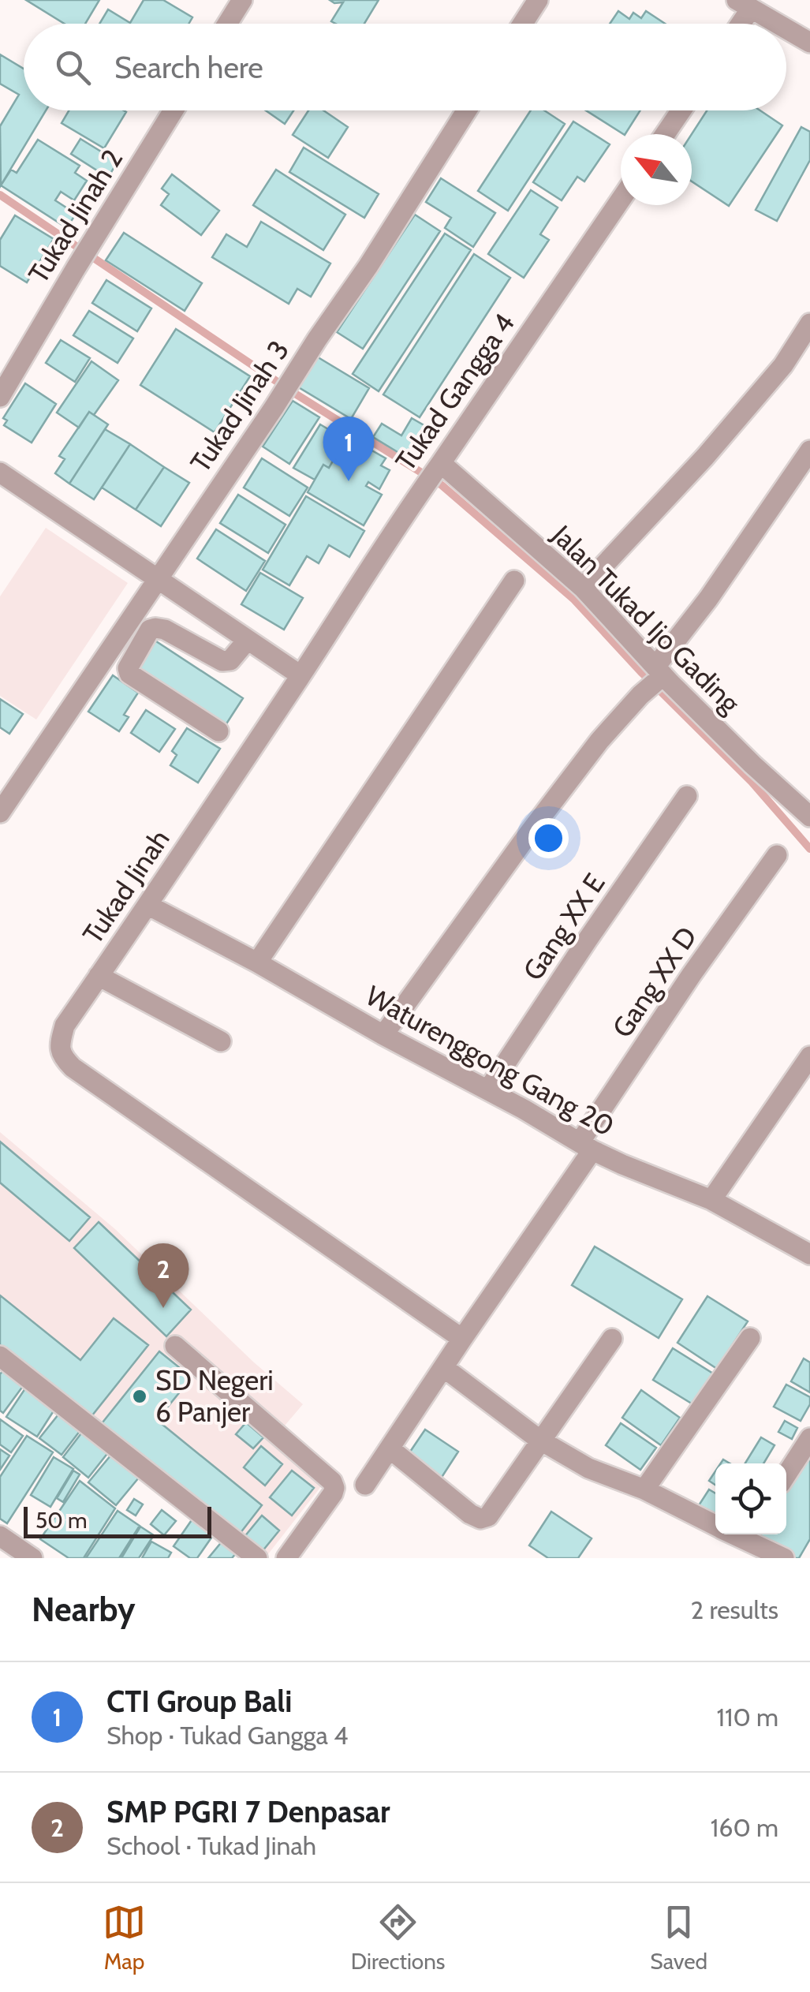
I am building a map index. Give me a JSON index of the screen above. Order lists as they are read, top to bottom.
{
  "streets": {
    "street": [
      "Tukad Jinah 2",
      "Tukad Gangga 4",
      "Tukad Jinah 3",
      "Jalan Tukad Ijo Gading",
      "Tukad Jinah",
      "Gang XX E",
      "Gang XX D",
      "Waturenggong Gang 20"
    ]
  },
  "crossings": [
    ["Tukad Gangga 4", "Jalan Tukad Ijo Gading"],
    ["Tukad Gangga 4", "Tukad Jinah"],
    ["Tukad Jinah", "Gang XX D"],
    ["Tukad Jinah", "Waturenggong Gang 20"],
    ["Gang XX E", "Waturenggong Gang 20"],
    ["Gang XX D", "Waturenggong Gang 20"]
  ],
  "places": ["SD Negeri 6 Panjer"],
  "scale_bar": "50 m",
  "north": "top left",
  "page": {
    "search": "Search here",
    "pins": ["1", "2"],
    "scale": "50 m",
    "heading": ["Nearby", "2 results"],
    "list": [
      {
        "mark": "1",
        "name": "CTI Group Bali",
        "note": "Shop · Tukad Gangga 4",
        "value": "110 m"
      },
      {
        "mark": "2",
        "name": "SMP PGRI 7 Denpasar",
        "note": "School · Tukad Jinah",
        "value": "160 m"
      }
    ],
    "nav": ["Map", "Directions", "Saved"]
  }
}
